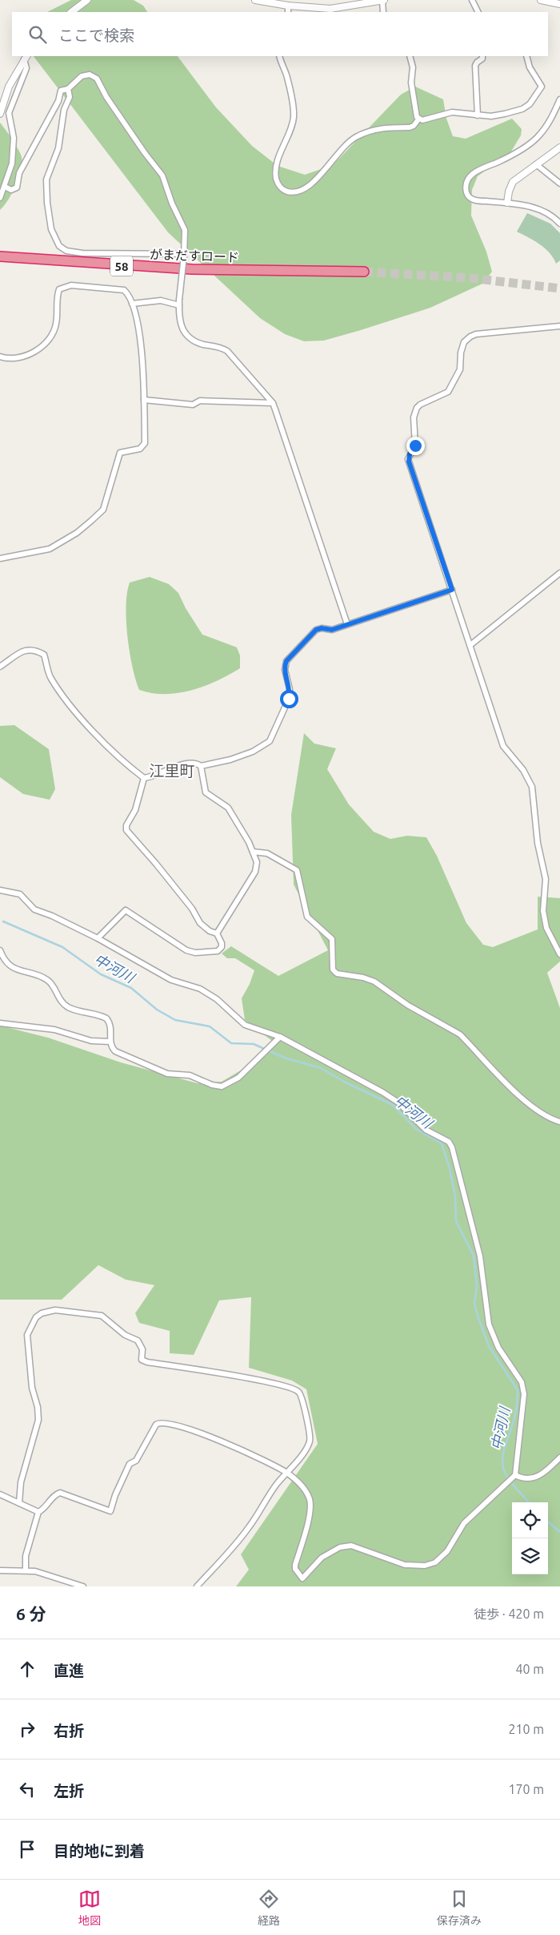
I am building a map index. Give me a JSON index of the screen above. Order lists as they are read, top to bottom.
{
  "streets": {
    "highway": ["がまだすロード", "58"]
  },
  "districts": ["江里町"],
  "water": ["中河川"],
  "page": {
    "search": "ここで検索",
    "heading": ["6 分", "徒歩 · 420 m"],
    "list": [
      ["直進", "40 m"],
      ["右折", "210 m"],
      ["左折", "170 m"],
      "目的地に到着"
    ],
    "nav": ["地図", "経路", "保存済み"]
  }
}
